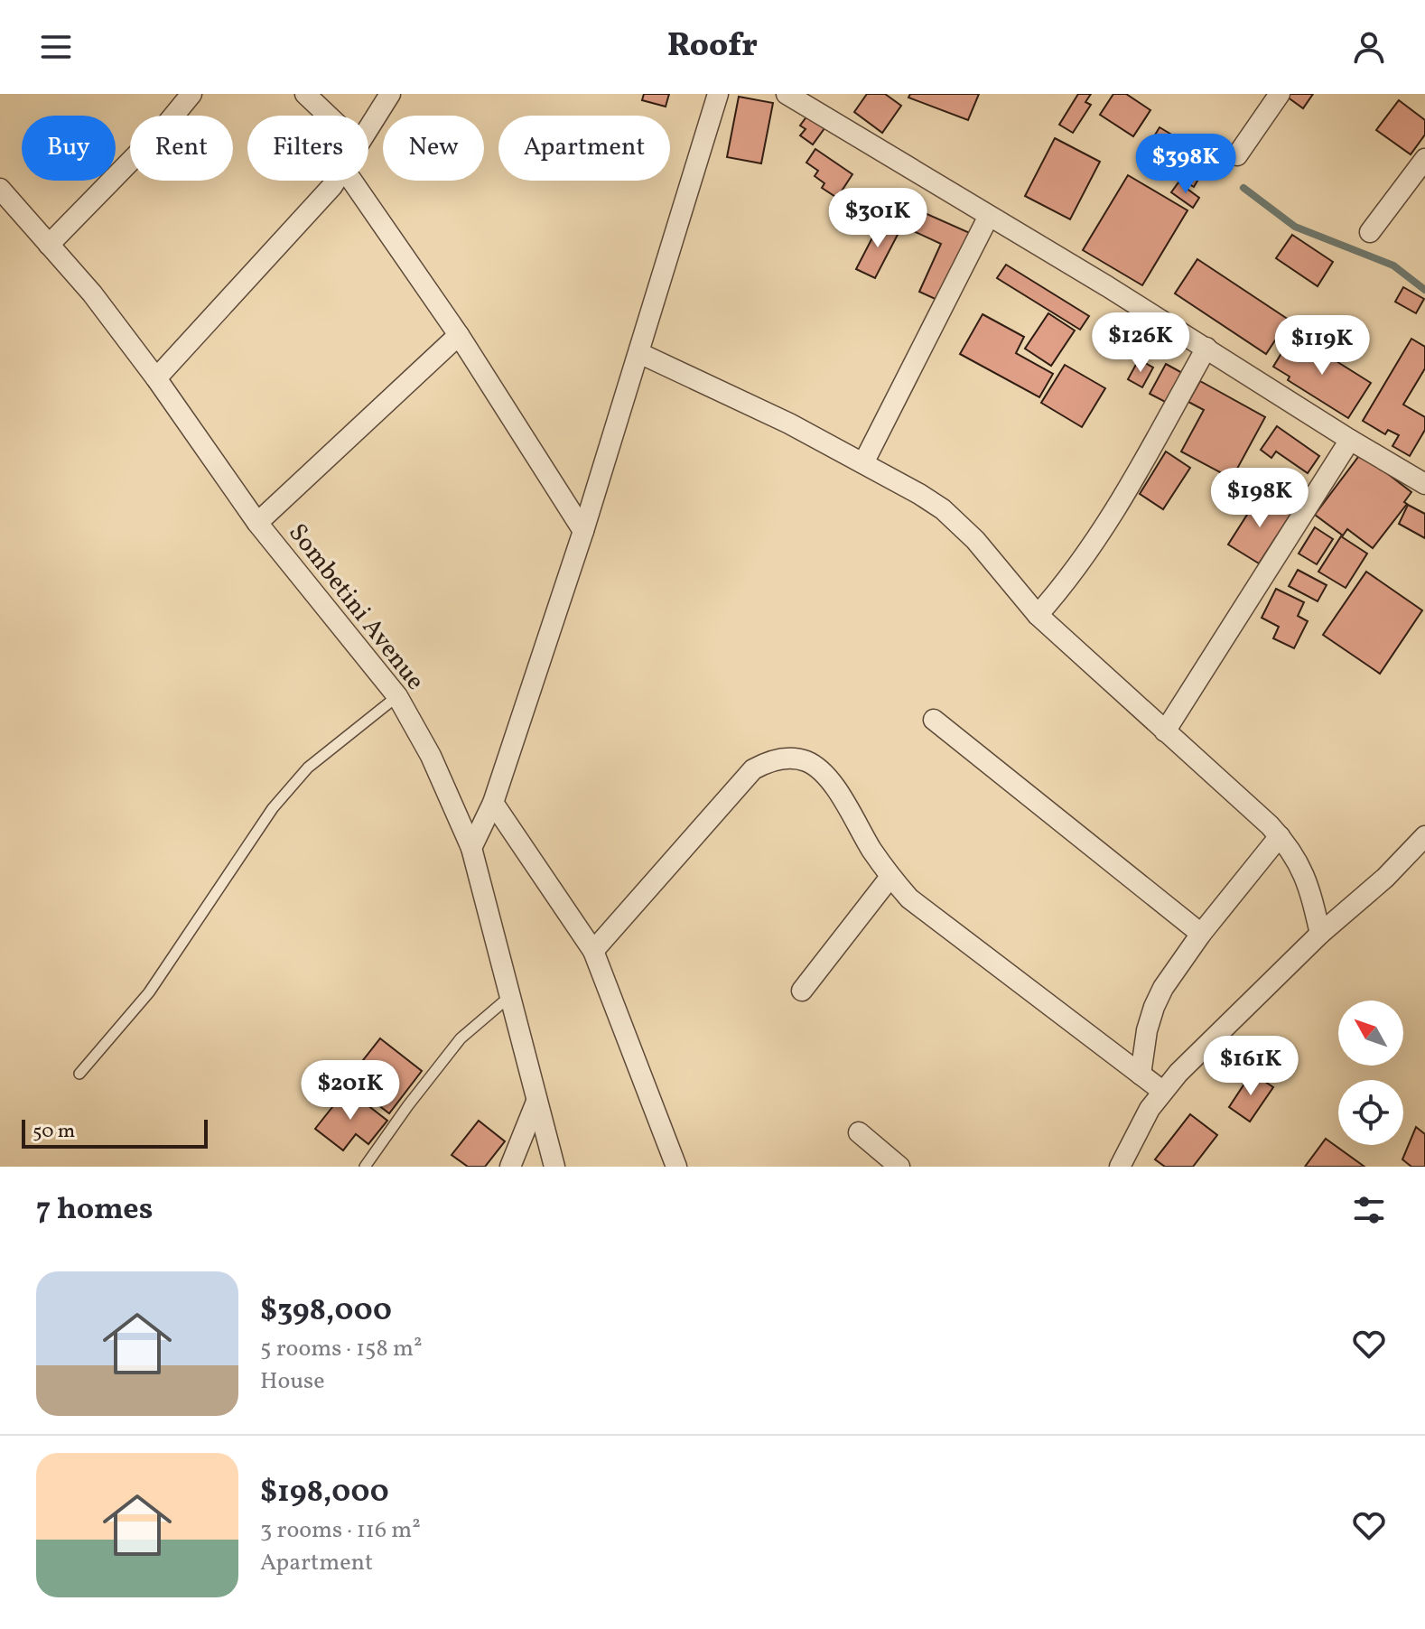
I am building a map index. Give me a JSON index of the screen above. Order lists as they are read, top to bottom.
{
  "streets": {
    "street": ["Sombetini Avenue"]
  },
  "scale_bar": "50 m",
  "north": "top left",
  "page": {
    "header": "Roofr",
    "chip": [
      "Buy",
      "Rent",
      "Filters",
      "New",
      "Apartment"
    ],
    "price": [
      "$398K",
      "$301K",
      "$126K",
      "$119K",
      "$198K",
      "$161K",
      "$201K"
    ],
    "scale": "50 m",
    "heading": "7 homes",
    "list": [
      {
        "name": "$398,000",
        "note": "5 rooms · 158 m² · House"
      },
      {
        "name": "$198,000",
        "note": "3 rooms · 116 m² · Apartment"
      }
    ]
  }
}
